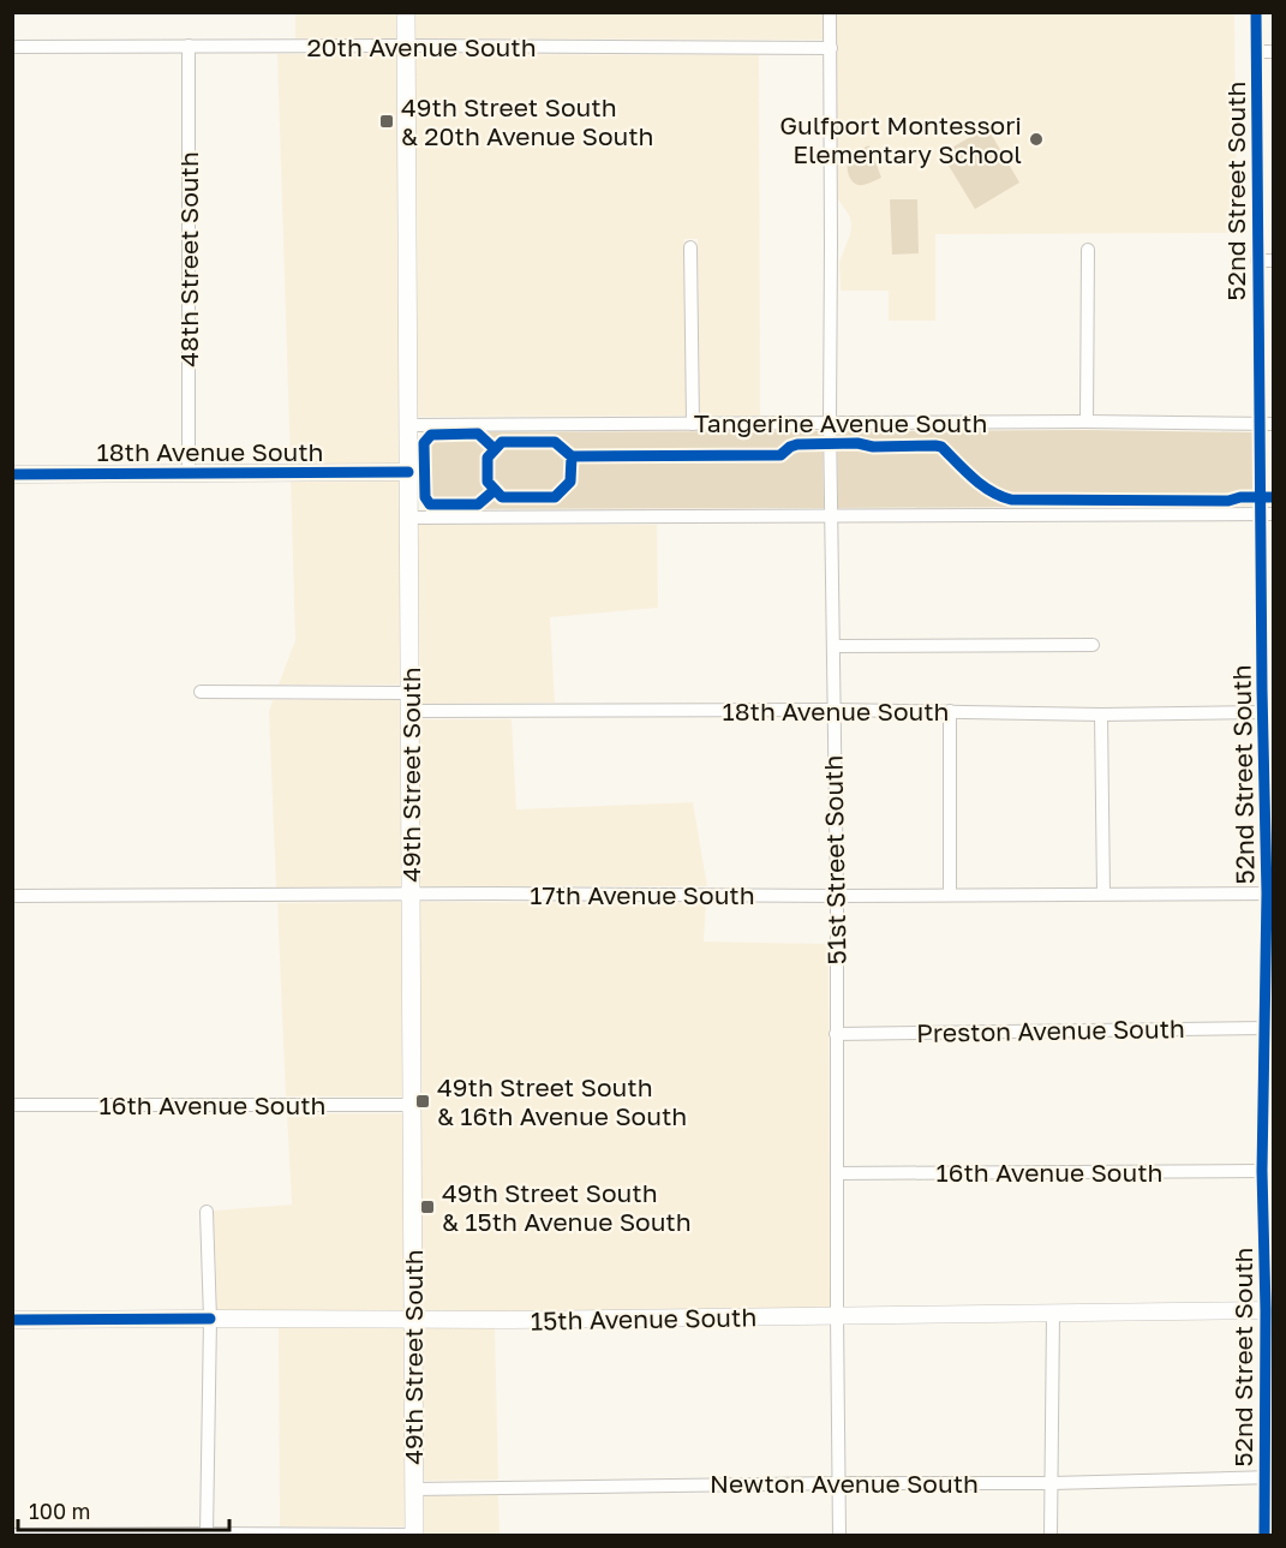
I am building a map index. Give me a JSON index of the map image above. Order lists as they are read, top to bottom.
{
  "streets": {
    "main road": ["49th Street South"],
    "street": [
      "20th Avenue South",
      "52nd Street South",
      "48th Street South",
      "Tangerine Avenue South",
      "18th Avenue South",
      "51st Street South",
      "17th Avenue South",
      "Preston Avenue South",
      "16th Avenue South",
      "15th Avenue South",
      "Newton Avenue South"
    ]
  },
  "crossings": [
    ["20th Avenue South", "48th Street South"],
    ["20th Avenue South", "49th Street South"],
    ["20th Avenue South", "51st Street South"],
    ["52nd Street South", "Tangerine Avenue South"],
    ["52nd Street South", "18th Avenue South"],
    ["52nd Street South", "17th Avenue South"],
    ["52nd Street South", "Preston Avenue South"],
    ["52nd Street South", "16th Avenue South"],
    ["52nd Street South", "15th Avenue South"],
    ["52nd Street South", "Newton Avenue South"],
    ["48th Street South", "18th Avenue South"],
    ["Tangerine Avenue South", "49th Street South"],
    ["Tangerine Avenue South", "51st Street South"],
    ["18th Avenue South", "49th Street South"],
    ["18th Avenue South", "51st Street South"],
    ["49th Street South", "17th Avenue South"],
    ["49th Street South", "16th Avenue South"],
    ["49th Street South", "15th Avenue South"],
    ["49th Street South", "Newton Avenue South"],
    ["51st Street South", "17th Avenue South"],
    ["51st Street South", "Preston Avenue South"],
    ["51st Street South", "16th Avenue South"],
    ["51st Street South", "15th Avenue South"],
    ["51st Street South", "Newton Avenue South"]
  ],
  "places": {
    "transit": ["49th Street South & 20th Avenue South", "49th Street South & 16th Avenue South", "49th Street South & 15th Avenue South"],
    "other": ["Gulfport Montessori Elementary School"]
  },
  "scale_bar": "100 m"
}
